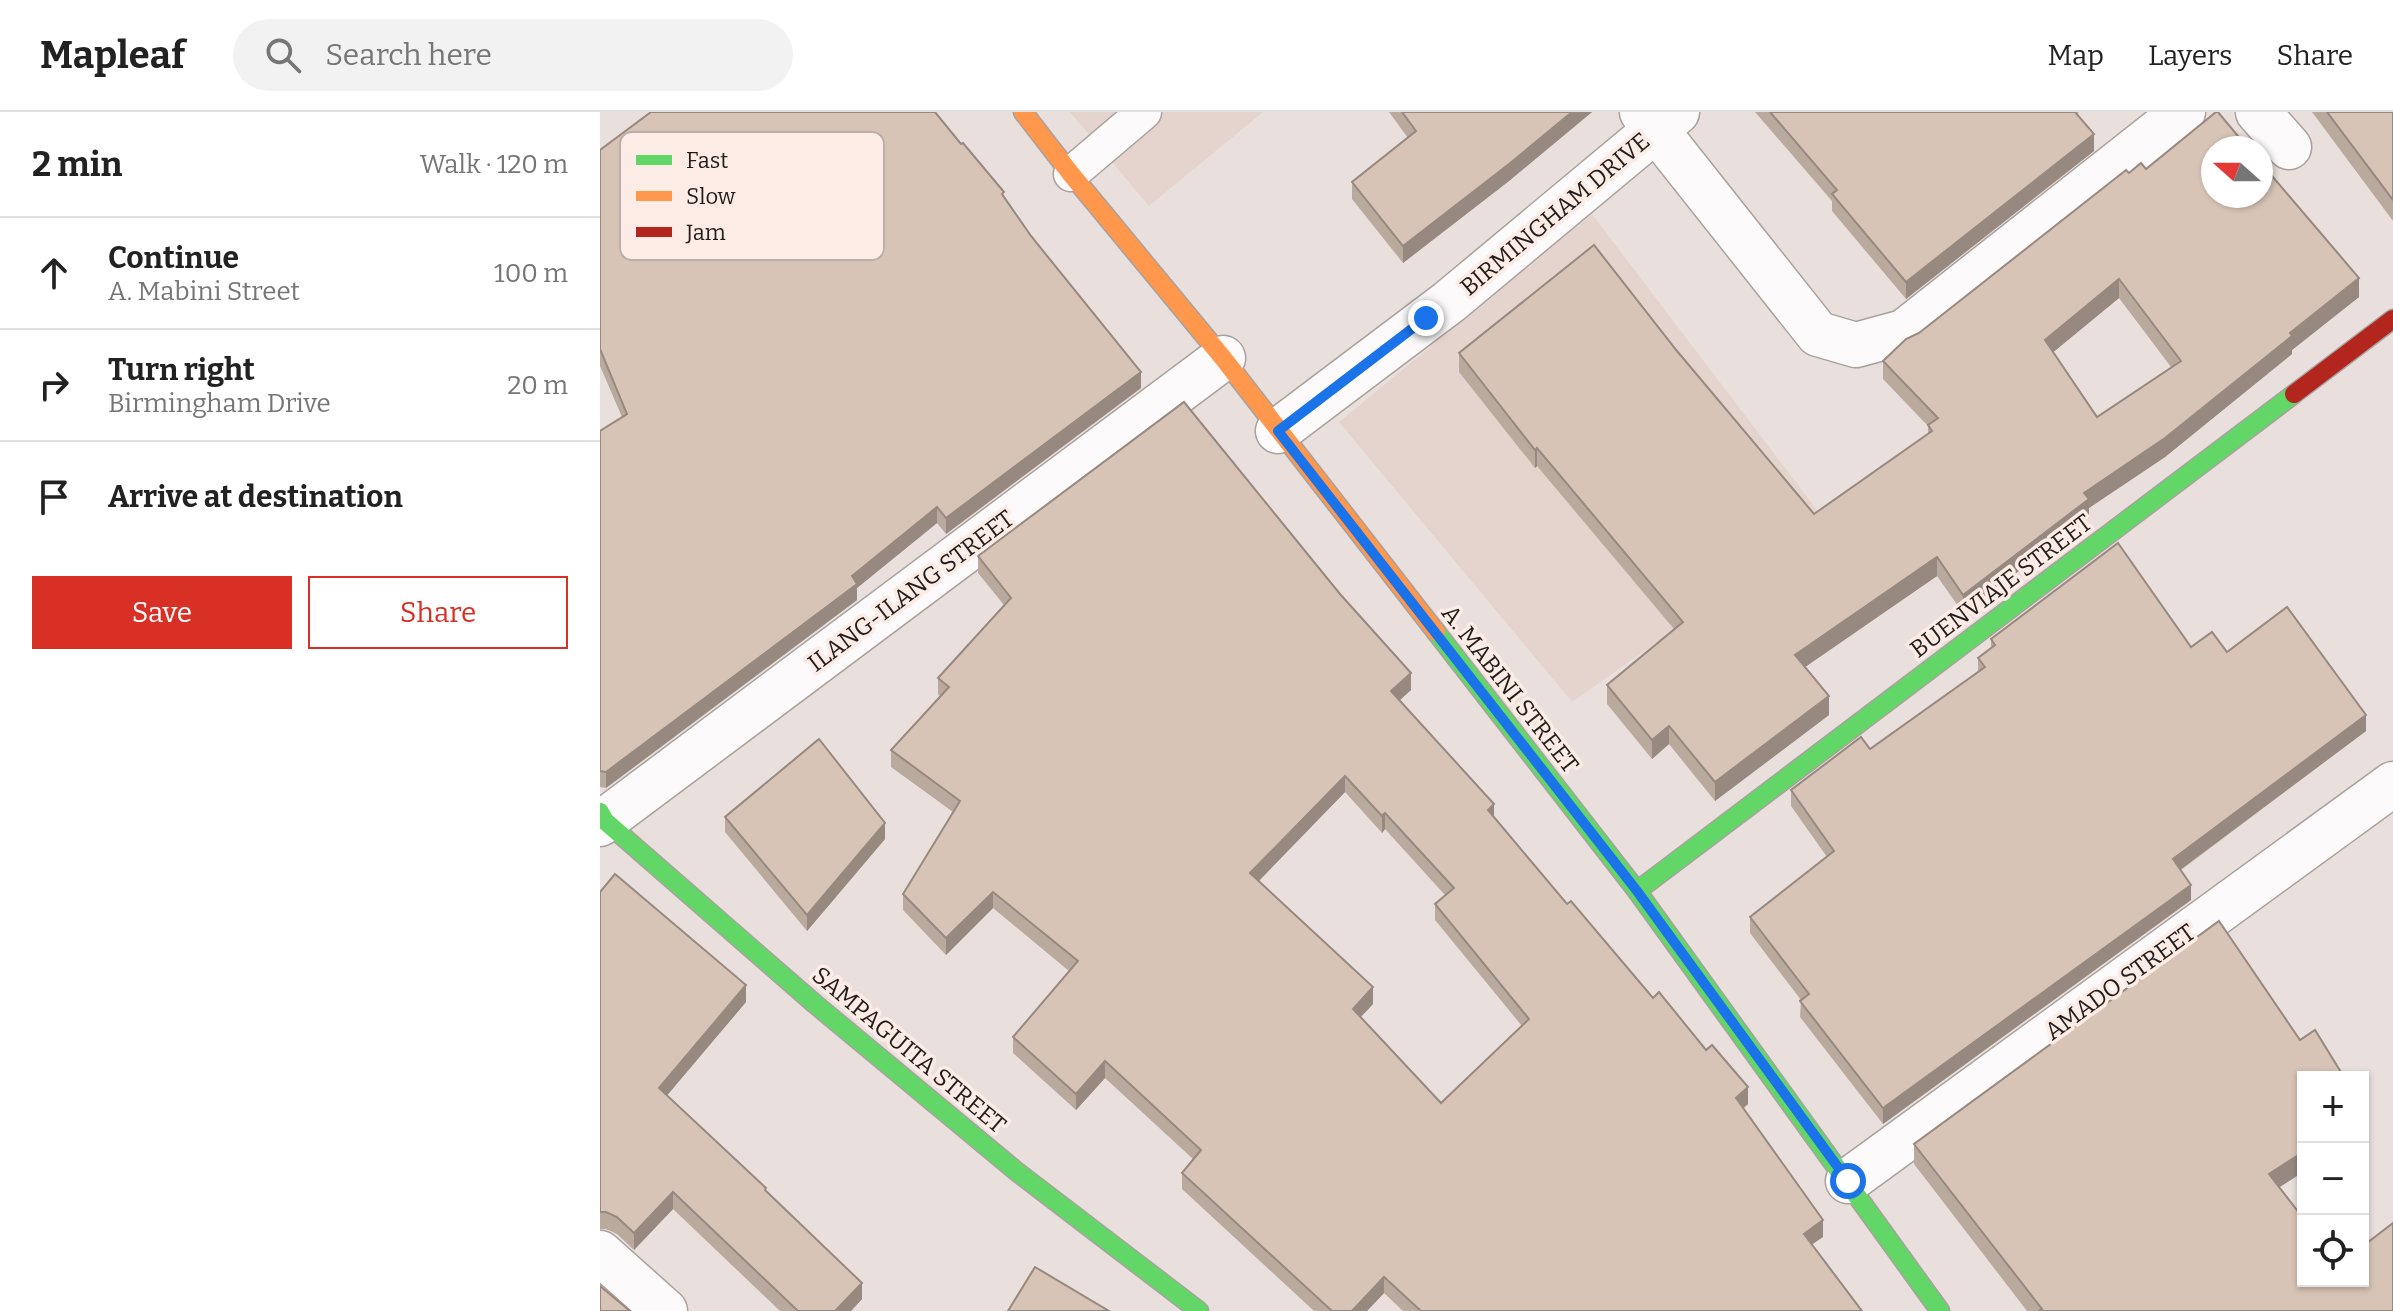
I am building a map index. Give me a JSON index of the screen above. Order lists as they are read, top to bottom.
{
  "streets": {
    "street": [
      "BIRMINGHAM DRIVE",
      "BUENVIAJE STREET",
      "ILANG-ILANG STREET",
      "A. MABINI STREET",
      "AMADO STREET",
      "SAMPAGUITA STREET"
    ]
  },
  "crossings": [
    ["BIRMINGHAM DRIVE", "A. MABINI STREET"],
    ["BUENVIAJE STREET", "A. MABINI STREET"],
    ["ILANG-ILANG STREET", "A. MABINI STREET"],
    ["ILANG-ILANG STREET", "SAMPAGUITA STREET"],
    ["A. MABINI STREET", "AMADO STREET"]
  ],
  "legend": ["Fast", "Slow", "Jam"],
  "north": "left",
  "page": {
    "header": "Mapleaf",
    "search": "Search here",
    "nav": ["Map", "Layers", "Share"],
    "heading": ["2 min", "Walk · 120 m"],
    "list": [
      ["Continue", "A. Mabini Street", "100 m"],
      ["Turn right", "Birmingham Drive", "20 m"],
      "Arrive at destination"
    ],
    "buttons": ["Save", "Share"],
    "map_buttons": ["+", "−"]
  }
}
